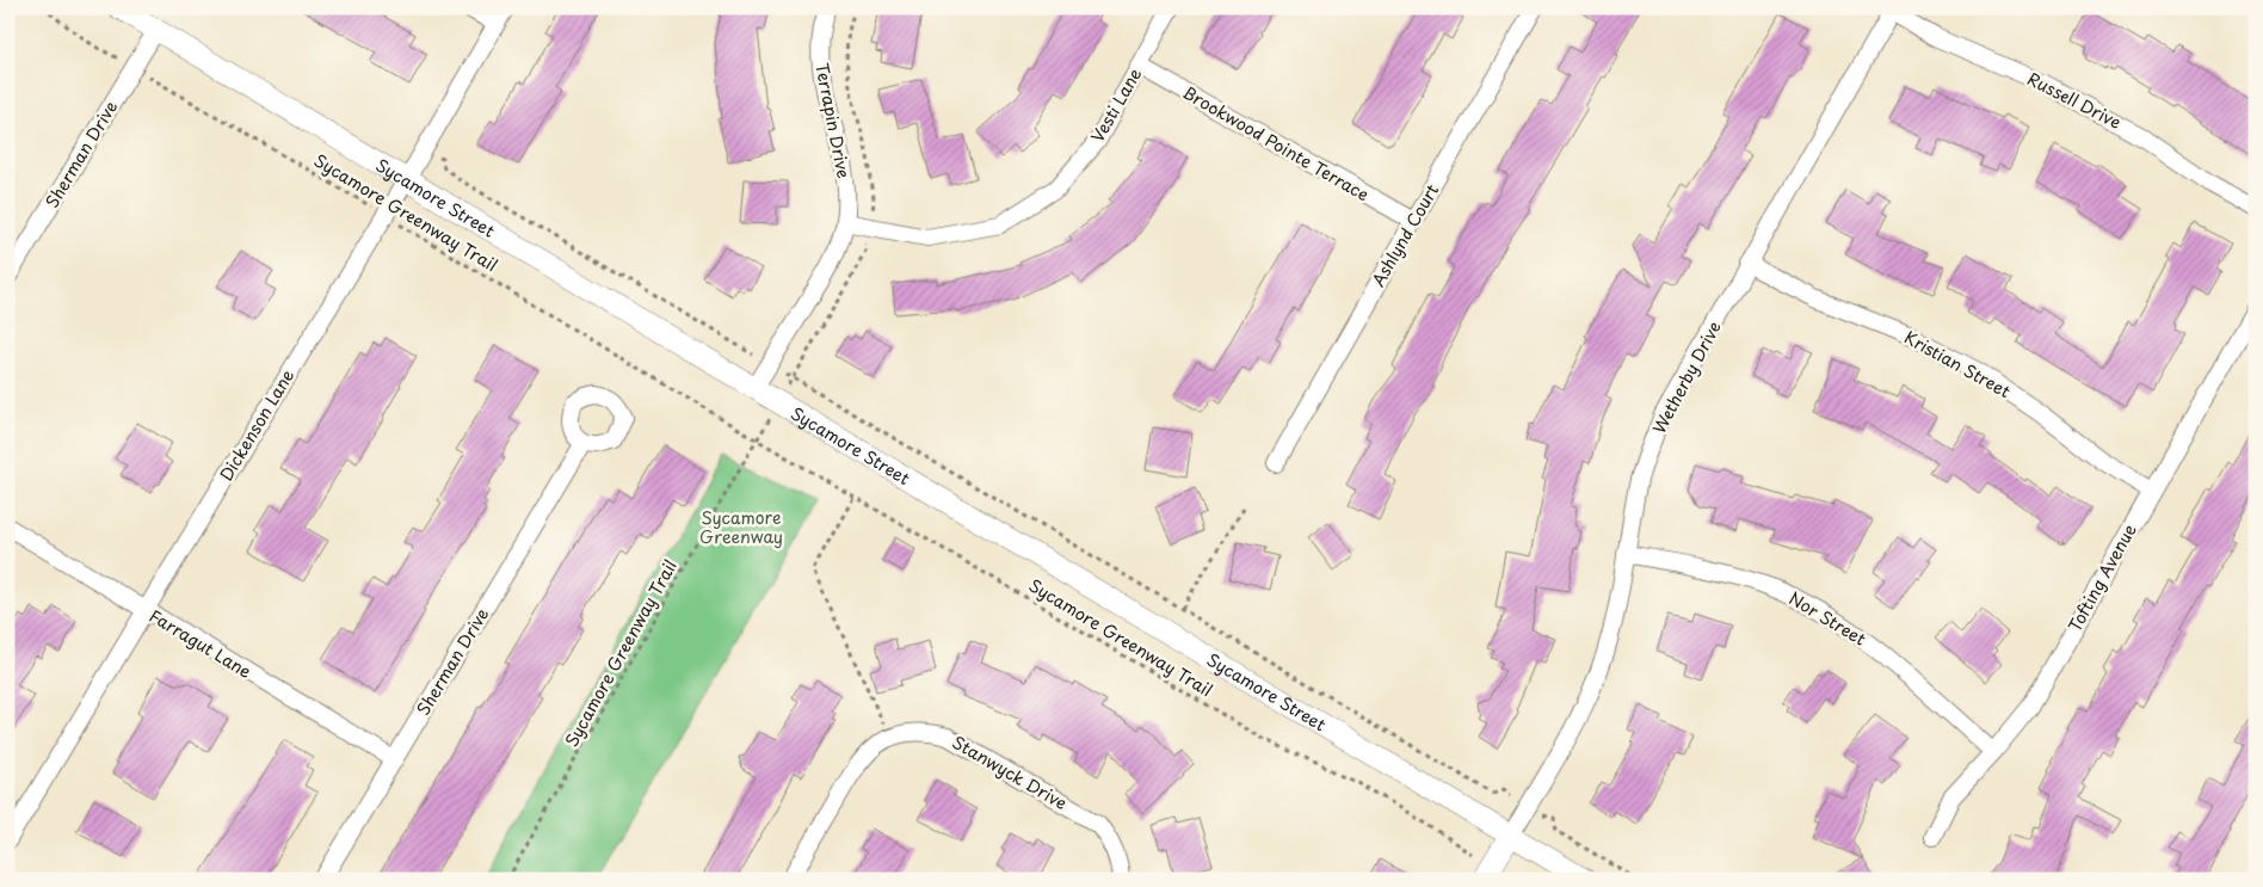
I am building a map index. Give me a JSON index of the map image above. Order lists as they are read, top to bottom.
{
  "streets": {
    "street": [
      "Russell Drive",
      "Vesti Lane",
      "Terrapin Drive",
      "Brookwood Pointe Terrace",
      "Sherman Drive",
      "Sycamore Street",
      "Ashlynd Court",
      "Kristian Street",
      "Wetherby Drive",
      "Dickenson Lane",
      "Tofting Avenue",
      "Nor Street",
      "Farragut Lane",
      "Stanwyck Drive"
    ],
    "path": ["Sycamore Greenway Trail"]
  },
  "crossings": [
    ["Russell Drive", "Wetherby Drive"],
    ["Vesti Lane", "Terrapin Drive"],
    ["Vesti Lane", "Brookwood Pointe Terrace"],
    ["Terrapin Drive", "Sycamore Street"],
    ["Brookwood Pointe Terrace", "Ashlynd Court"],
    ["Sherman Drive", "Sycamore Street"],
    ["Sherman Drive", "Sycamore Greenway Trail"],
    ["Sherman Drive", "Farragut Lane"],
    ["Sycamore Street", "Wetherby Drive"],
    ["Sycamore Street", "Dickenson Lane"],
    ["Sycamore Greenway Trail", "Dickenson Lane"],
    ["Kristian Street", "Wetherby Drive"],
    ["Kristian Street", "Tofting Avenue"],
    ["Wetherby Drive", "Nor Street"],
    ["Dickenson Lane", "Farragut Lane"],
    ["Tofting Avenue", "Nor Street"]
  ],
  "parks": ["Sycamore Greenway"]
}
